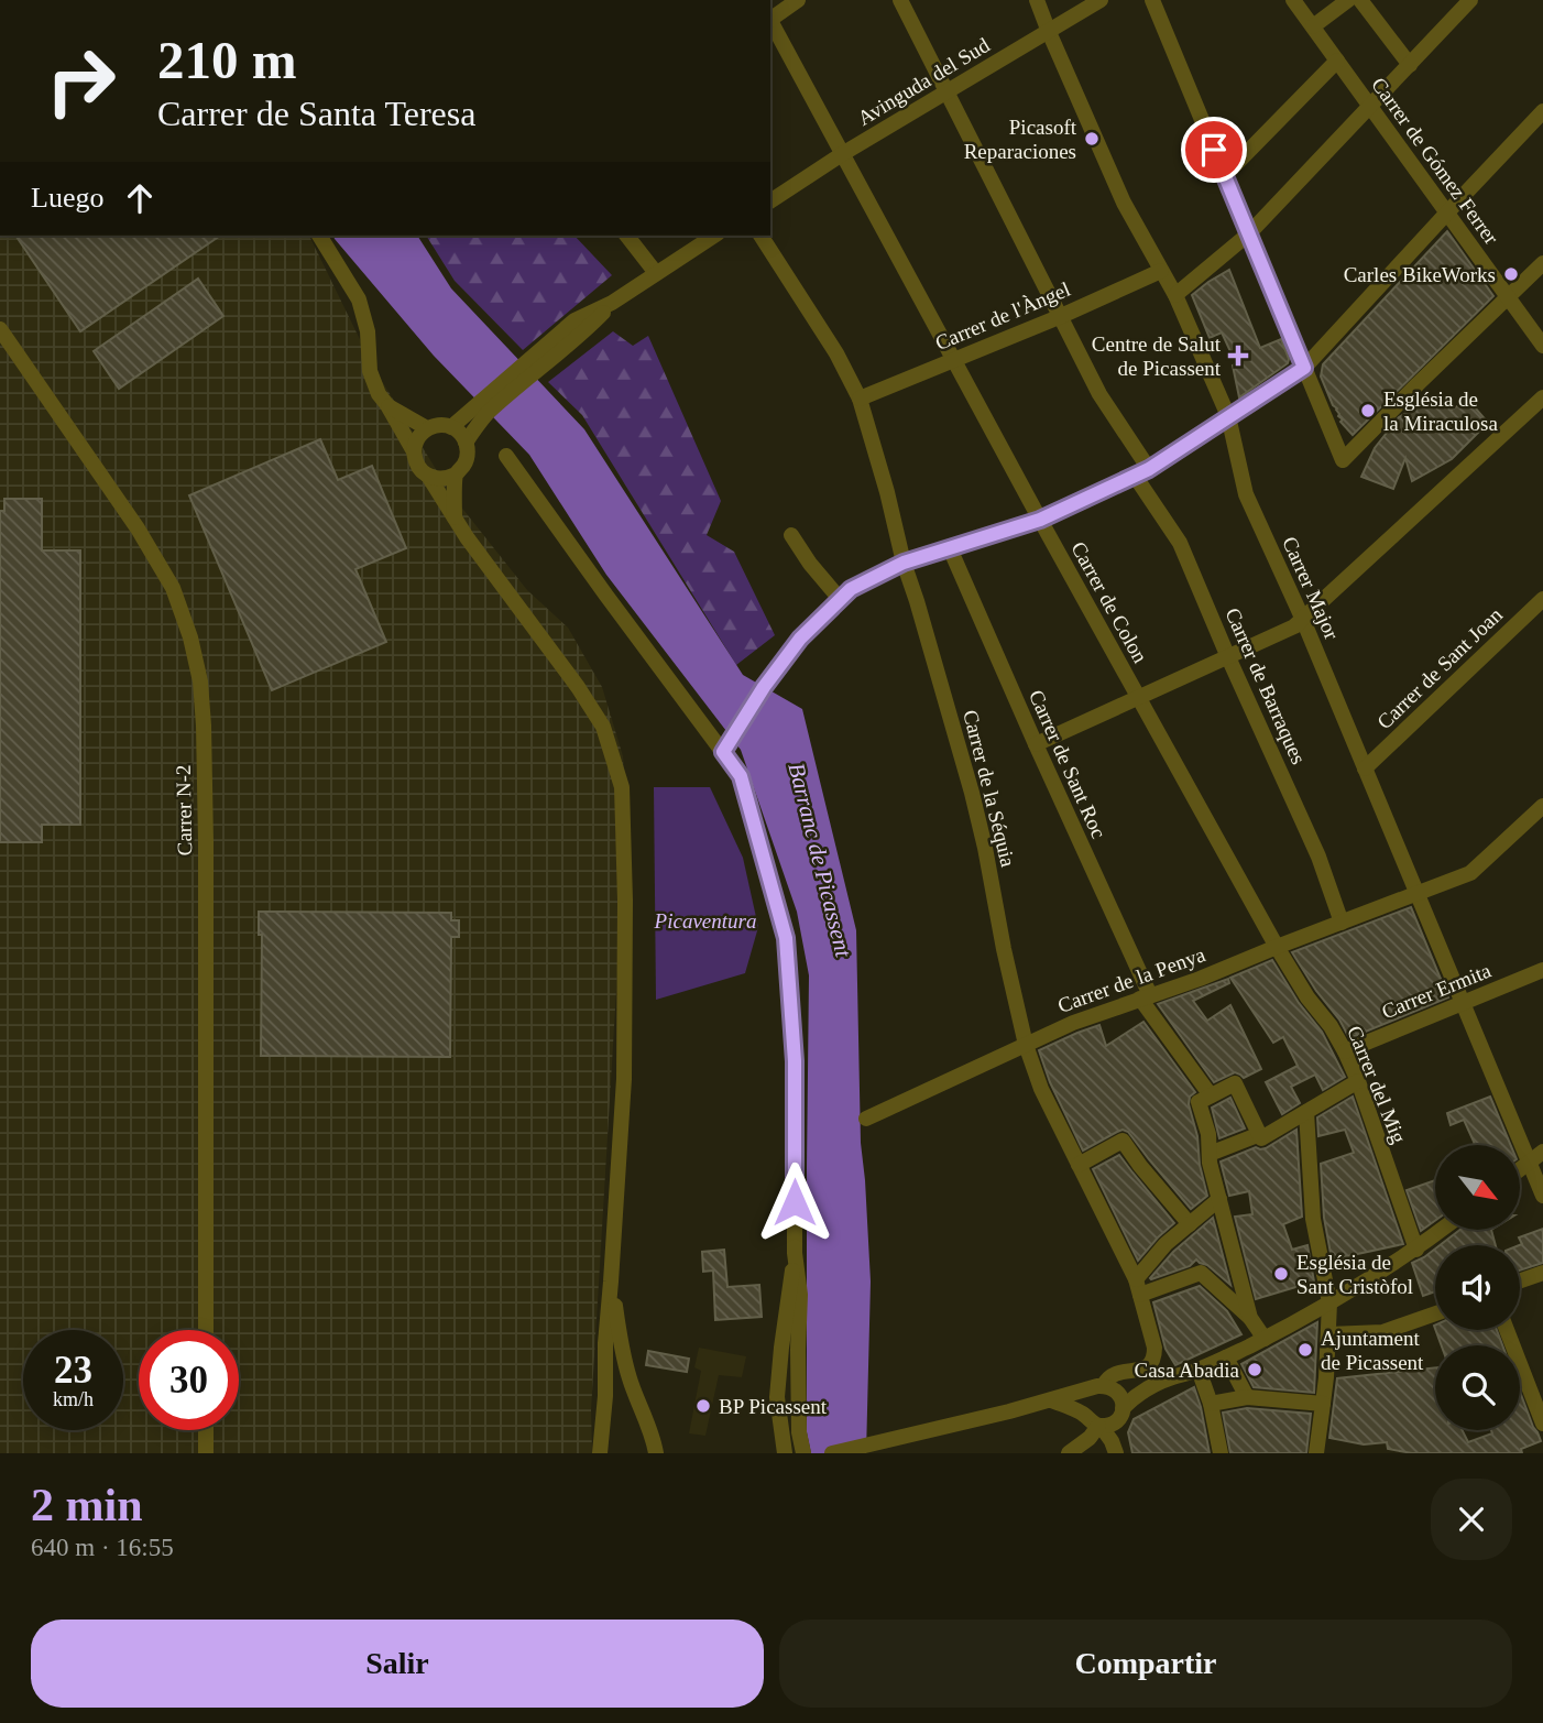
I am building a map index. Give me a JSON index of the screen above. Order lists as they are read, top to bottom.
{
  "streets": {
    "street": [
      "Avinguda del Sud",
      "Carrer de Gómez Ferrer",
      "Carrer de l'Àngel",
      "Carrer Major",
      "Carrer de Colon",
      "Carrer de Sant Joan",
      "Carrer de Barraques",
      "Carrer de Sant Roc",
      "Carrer de la Séquia",
      "Carrer N-2",
      "Carrer de la Penya",
      "Carrer Ermita",
      "Carrer del Mig"
    ]
  },
  "crossings": [
    ["Avinguda del Sud", "Carrer Major"],
    ["Avinguda del Sud", "Carrer de Colon"],
    ["Avinguda del Sud", "Carrer de Barraques"],
    ["Carrer de l'Àngel", "Carrer Major"],
    ["Carrer de l'Àngel", "Carrer de Colon"],
    ["Carrer de l'Àngel", "Carrer de Barraques"],
    ["Carrer de l'Àngel", "Carrer de la Séquia"],
    ["Carrer Major", "Carrer de Sant Joan"],
    ["Carrer Major", "Carrer de la Penya"],
    ["Carrer Major", "Carrer Ermita"],
    ["Carrer de Colon", "Carrer de la Penya"],
    ["Carrer de Colon", "Carrer del Mig"],
    ["Carrer de Barraques", "Carrer de la Penya"],
    ["Carrer de Sant Roc", "Carrer de la Penya"],
    ["Carrer de la Séquia", "Carrer de la Penya"],
    ["Carrer de la Penya", "Carrer del Mig"],
    ["Carrer Ermita", "Carrer del Mig"]
  ],
  "water": ["Barranc de Picassent"],
  "parks": ["Picaventura"],
  "places": {
    "other": [
      "Picasoft Reparaciones",
      "Carles BikeWorks",
      "Església de la Miraculosa",
      "Església de Sant Cristòfol",
      "Ajuntament de Picassent",
      "Casa Abadia",
      "BP Picassent"
    ],
    "health": ["Centre de Salut de Picassent"]
  },
  "north": "bottom right",
  "page": {
    "turn": ["210 m", "Carrer de Santa Teresa"],
    "then": "Luego",
    "speed": "23 km/h",
    "limit": "30",
    "heading": ["2 min", "640 m · 16:55"],
    "buttons": ["Salir", "Compartir"]
  }
}
